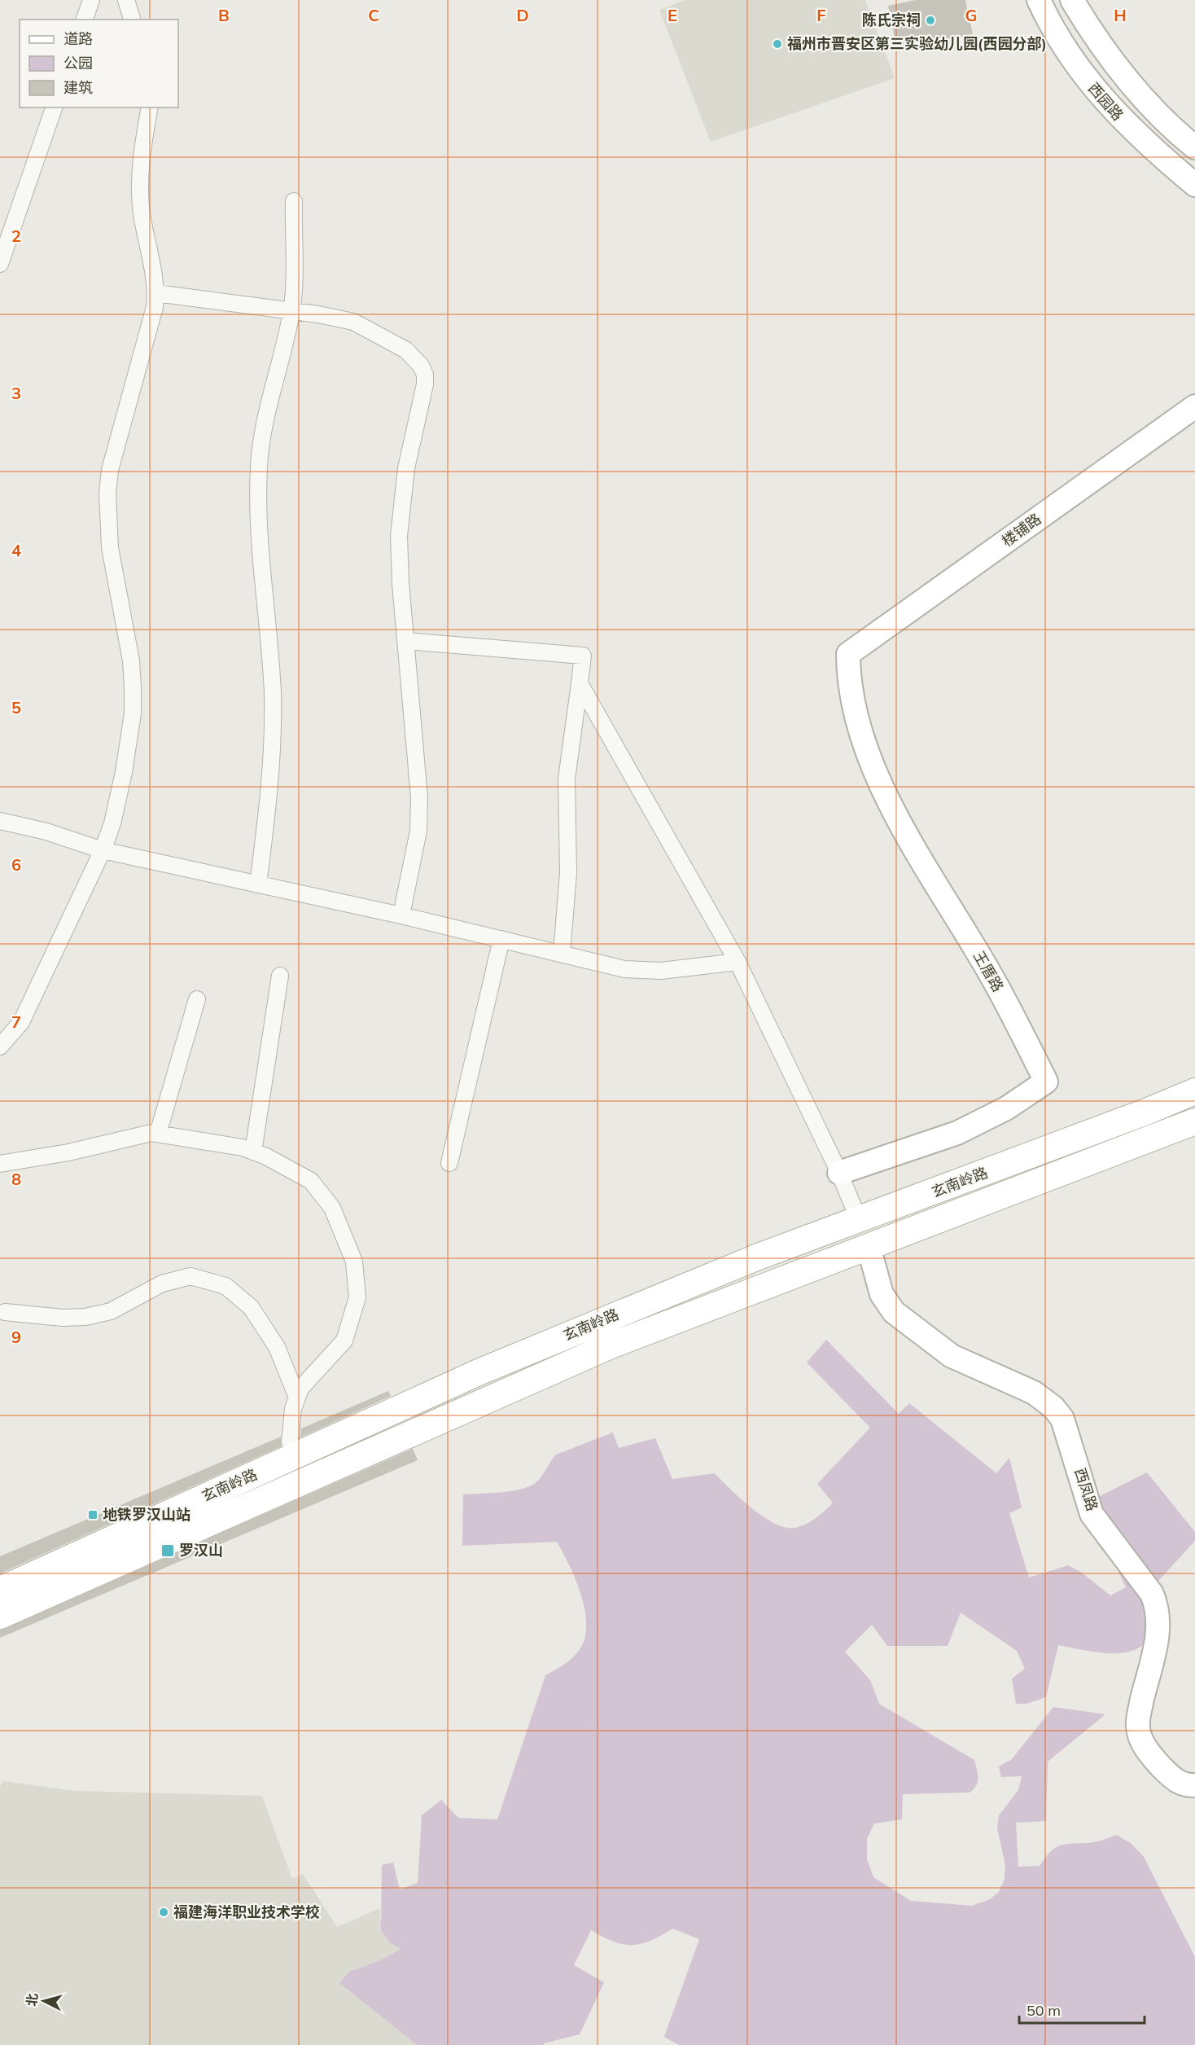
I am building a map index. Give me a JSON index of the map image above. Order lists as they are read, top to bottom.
{
  "streets": {
    "main road": ["玄南岭路"],
    "street": [
      "西园路",
      "楼铺路",
      "王厝路",
      "西凤路"
    ]
  },
  "crossings": [
    ["楼铺路", "王厝路"],
    ["玄南岭路", "西凤路"]
  ],
  "places": {
    "other": ["陈氏宗祠", "福州市晋安区第三实验幼儿园(西园分部)", "福建海洋职业技术学校"],
    "transit": ["地铁罗汉山站", "罗汉山"]
  },
  "legend": ["道路", "公园", "建筑"],
  "scale_bar": "50 m",
  "north": "left",
  "grid": {
    "columns": [
      "B",
      "C",
      "D",
      "E",
      "F",
      "G",
      "H"
    ],
    "rows": [
      "2",
      "3",
      "4",
      "5",
      "6",
      "7",
      "8",
      "9"
    ]
  }
}
